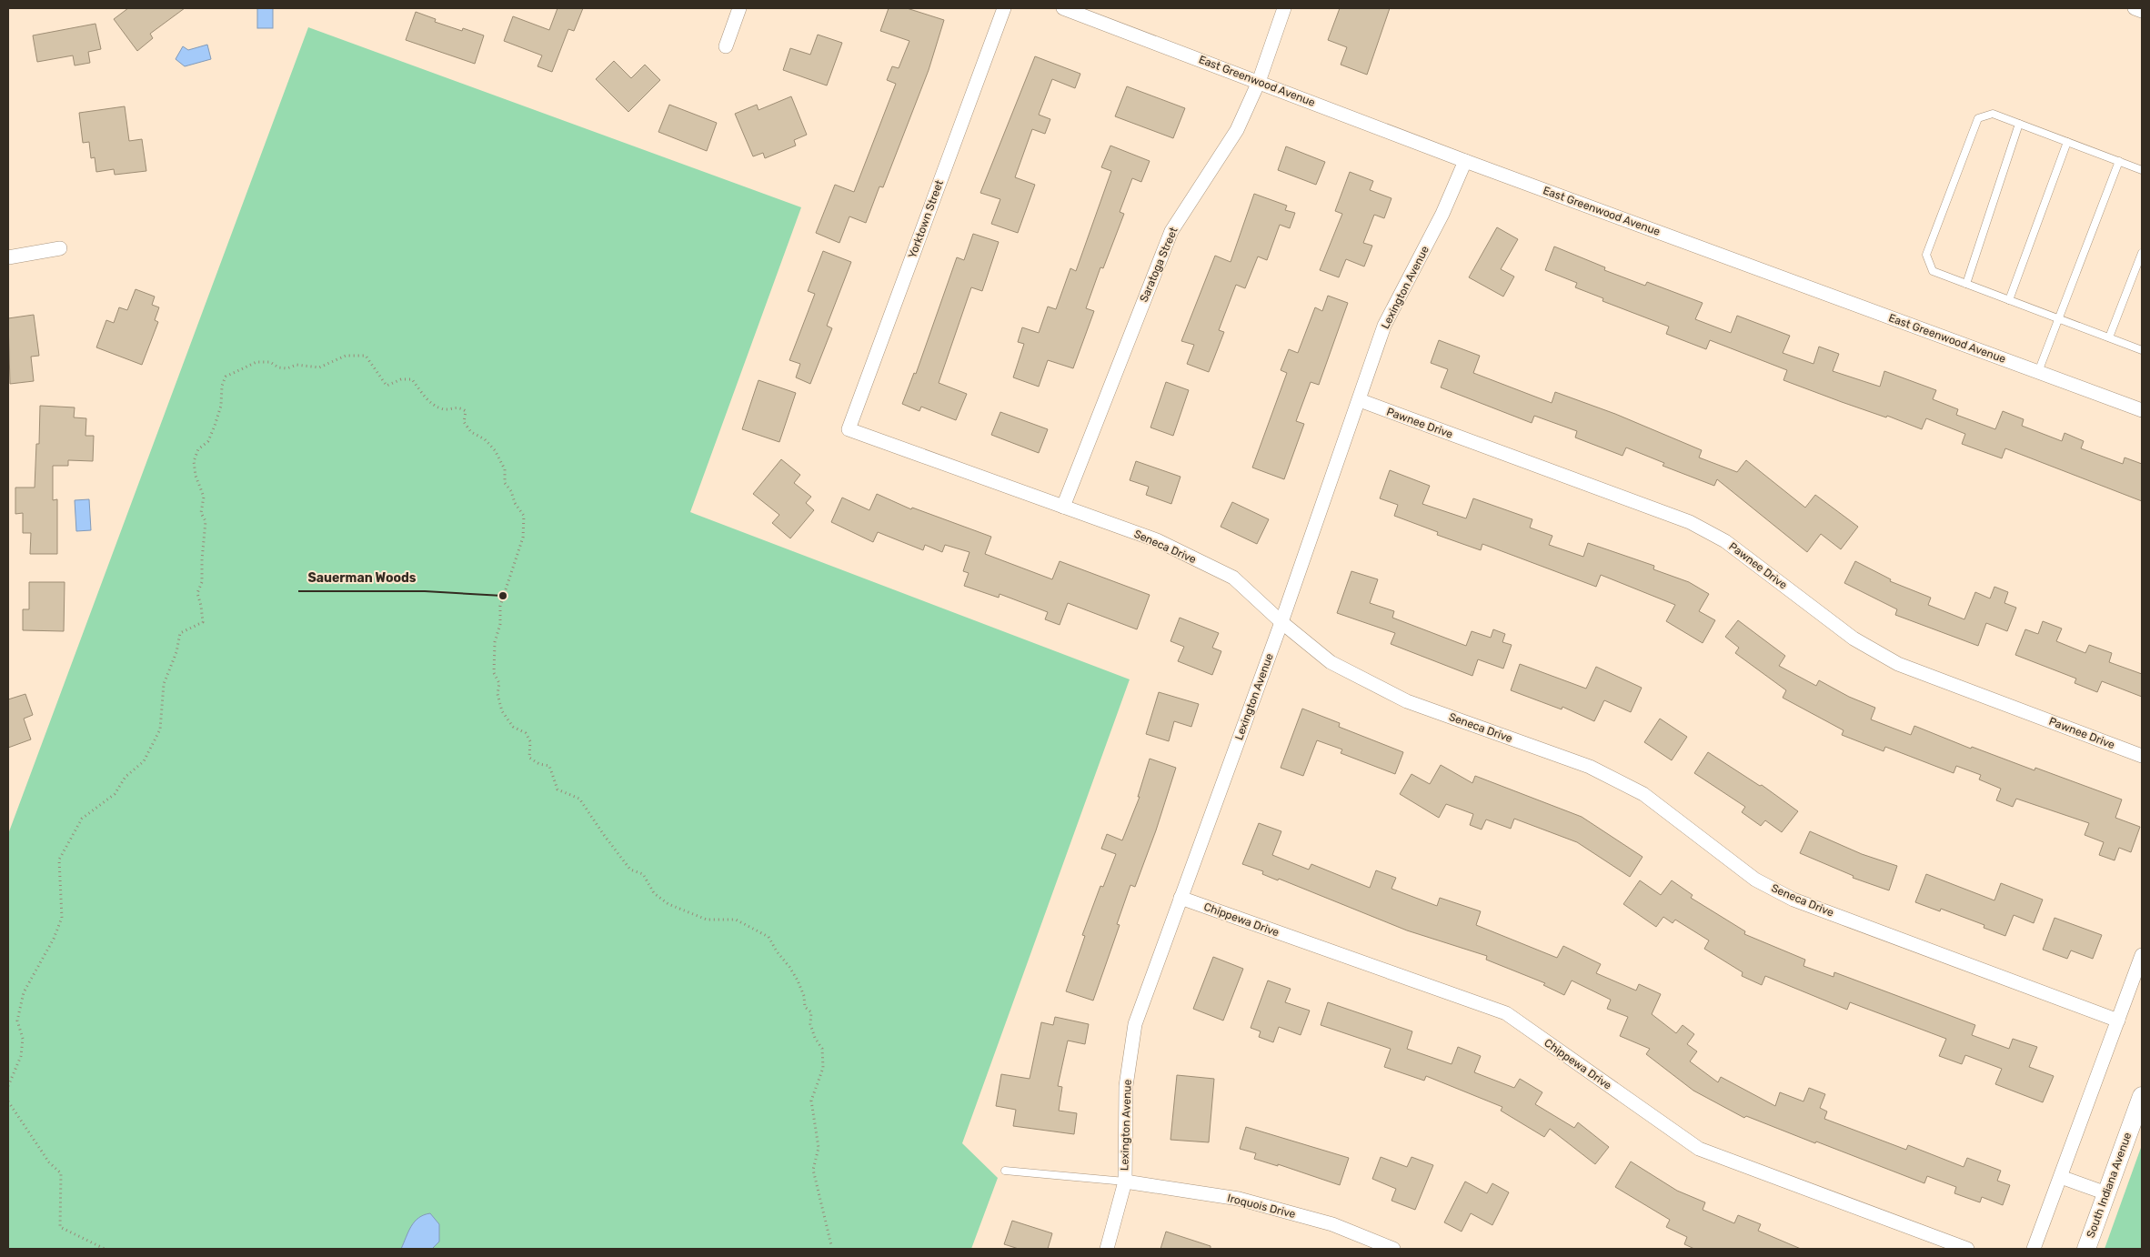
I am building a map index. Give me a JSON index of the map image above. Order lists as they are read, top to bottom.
{
  "streets": {
    "main road": ["South Indiana Avenue"],
    "street": [
      "East Greenwood Avenue",
      "Yorktown Street",
      "Saratoga Street",
      "Lexington Avenue",
      "Pawnee Drive",
      "Seneca Drive",
      "Chippewa Drive",
      "Iroquois Drive"
    ]
  },
  "crossings": [
    ["East Greenwood Avenue", "Saratoga Street"],
    ["East Greenwood Avenue", "Lexington Avenue"],
    ["Yorktown Street", "Seneca Drive"],
    ["Saratoga Street", "Seneca Drive"],
    ["Lexington Avenue", "Pawnee Drive"],
    ["Lexington Avenue", "Seneca Drive"],
    ["Lexington Avenue", "Chippewa Drive"],
    ["Lexington Avenue", "Iroquois Drive"]
  ],
  "places": ["Sauerman Woods"]
}
